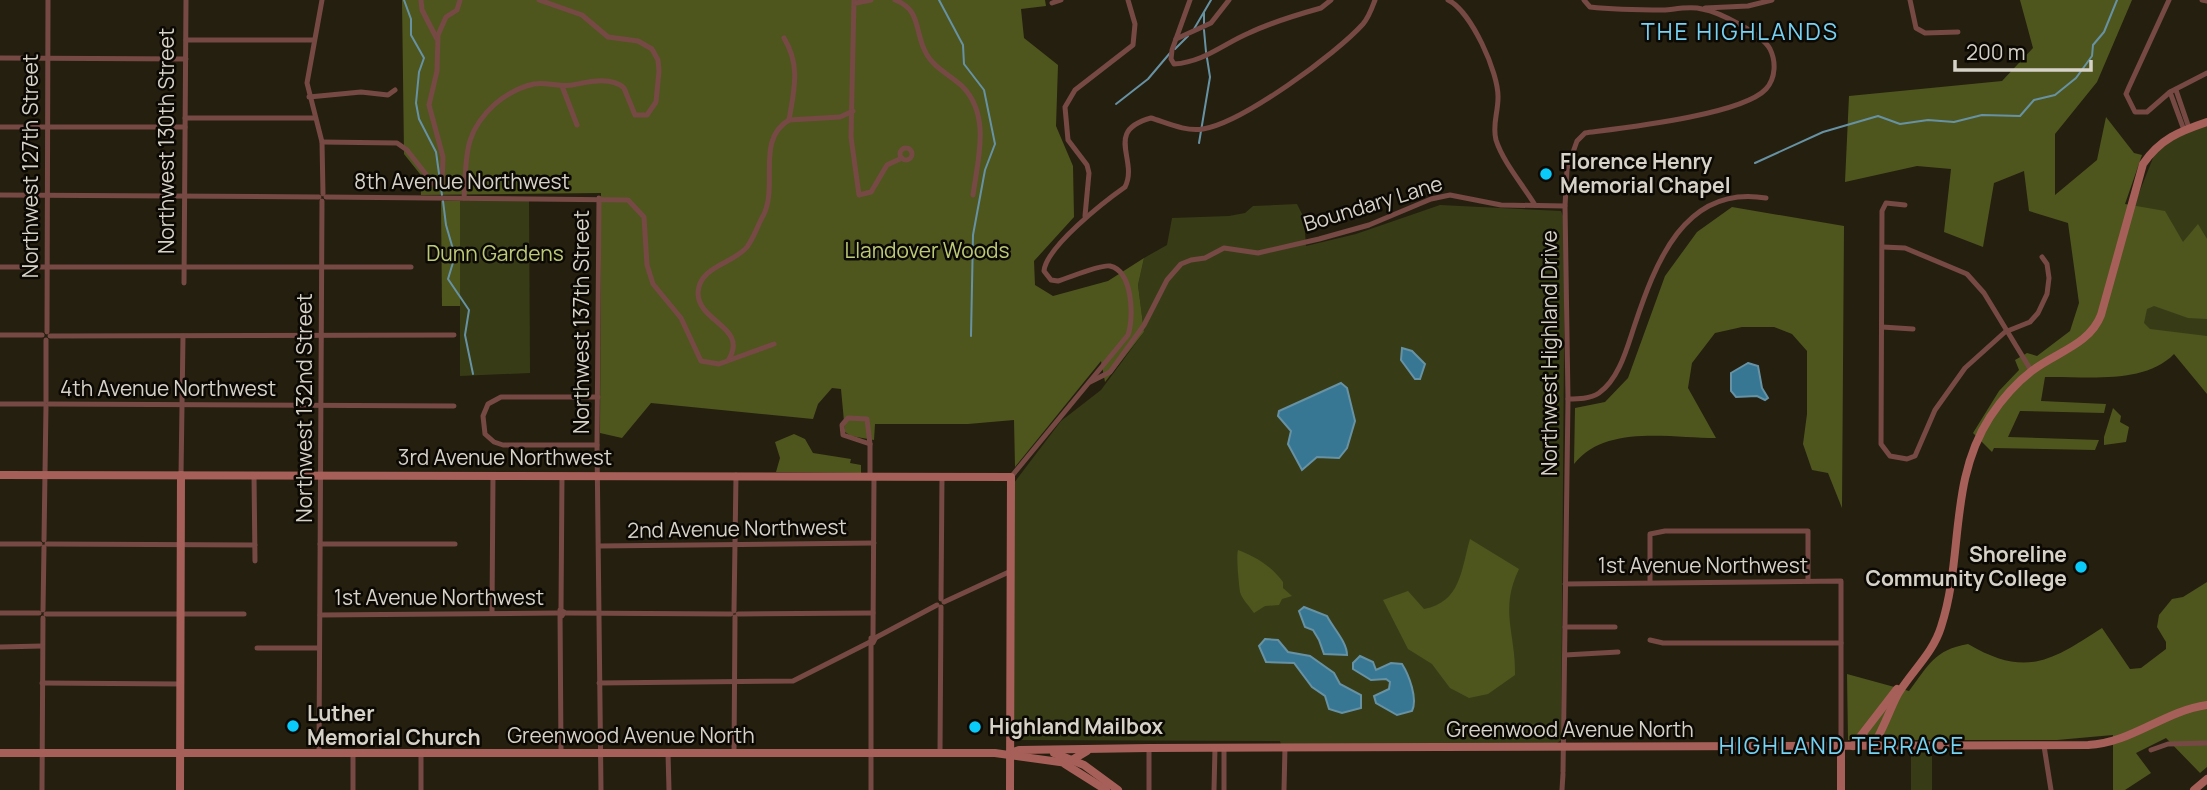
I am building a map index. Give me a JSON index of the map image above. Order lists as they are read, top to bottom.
{
  "streets": {
    "street": [
      "Northwest 130th Street",
      "Northwest 127th Street",
      "8th Avenue Northwest",
      "Boundary Lane",
      "Northwest 137th Street",
      "Northwest Highland Drive",
      "4th Avenue Northwest",
      "Northwest 132nd Street",
      "3rd Avenue Northwest",
      "2nd Avenue Northwest",
      "1st Avenue Northwest",
      "Greenwood Avenue North"
    ]
  },
  "crossings": [
    ["Northwest 130th Street", "8th Avenue Northwest"],
    ["Northwest 127th Street", "8th Avenue Northwest"],
    ["Northwest 127th Street", "4th Avenue Northwest"],
    ["Northwest 127th Street", "3rd Avenue Northwest"],
    ["Northwest 127th Street", "Greenwood Avenue North"],
    ["8th Avenue Northwest", "Northwest 137th Street"],
    ["8th Avenue Northwest", "Northwest 132nd Street"],
    ["Boundary Lane", "Northwest Highland Drive"],
    ["Boundary Lane", "3rd Avenue Northwest"],
    ["Northwest 137th Street", "3rd Avenue Northwest"],
    ["Northwest 137th Street", "2nd Avenue Northwest"],
    ["Northwest 137th Street", "1st Avenue Northwest"],
    ["Northwest 137th Street", "Greenwood Avenue North"],
    ["Northwest Highland Drive", "1st Avenue Northwest"],
    ["Northwest Highland Drive", "Greenwood Avenue North"],
    ["4th Avenue Northwest", "Northwest 132nd Street"],
    ["Northwest 132nd Street", "3rd Avenue Northwest"],
    ["Northwest 132nd Street", "1st Avenue Northwest"],
    ["Northwest 132nd Street", "Greenwood Avenue North"]
  ],
  "districts": ["THE HIGHLANDS", "HIGHLAND TERRACE"],
  "parks": ["Llandover Woods", "Dunn Gardens"],
  "places": [
    "Florence Henry Memorial Chapel",
    "Shoreline Community College",
    "Luther Memorial Church",
    "Highland Mailbox"
  ],
  "scale_bar": "200 m"
}
